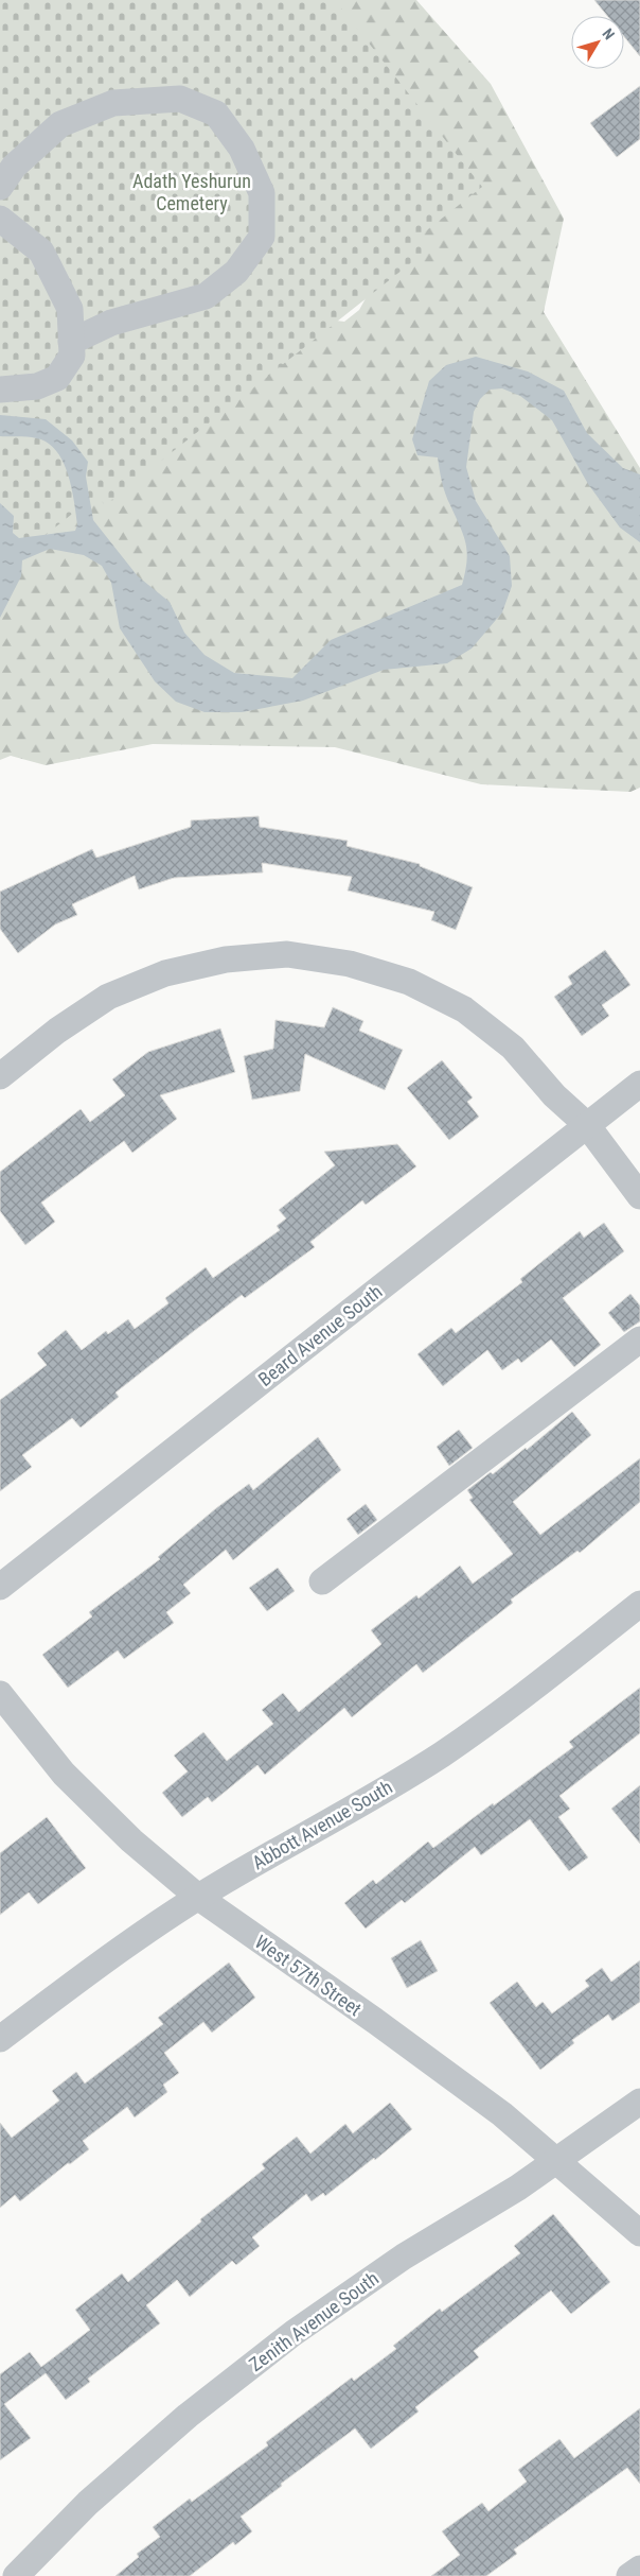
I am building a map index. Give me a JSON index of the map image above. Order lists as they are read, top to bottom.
{
  "streets": {
    "street": [
      "Beard Avenue South",
      "Abbott Avenue South",
      "West 57th Street",
      "Zenith Avenue South"
    ]
  },
  "crossings": [
    ["Abbott Avenue South", "West 57th Street"],
    ["West 57th Street", "Zenith Avenue South"]
  ],
  "parks": ["Adath Yeshurun Cemetery"],
  "north": "top right"
}
